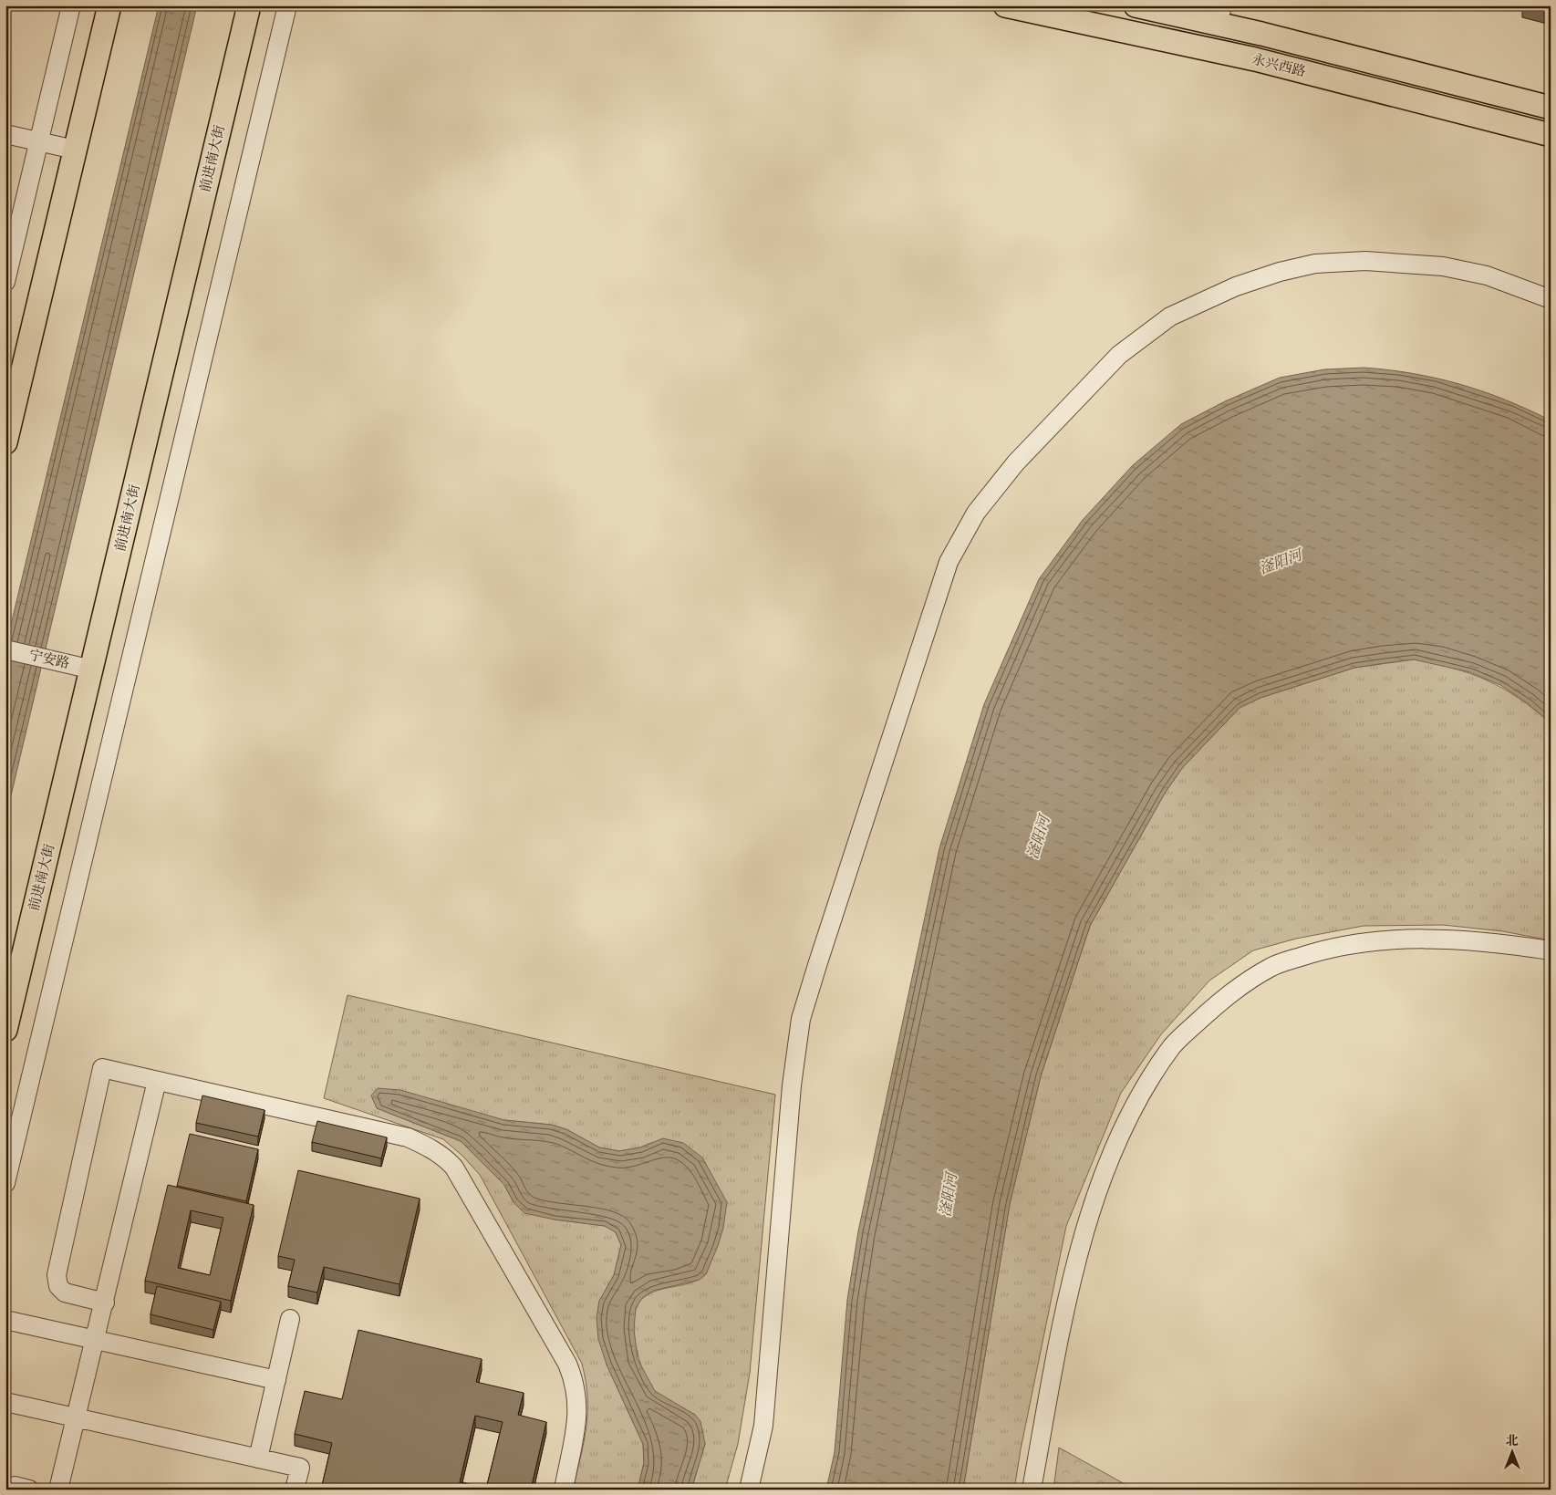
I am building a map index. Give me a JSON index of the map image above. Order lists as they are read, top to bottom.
{
  "streets": {
    "main road": ["永兴西路", "前进南大街"],
    "street": ["宁安路"]
  },
  "crossings": [
    ["前进南大街", "宁安路"]
  ],
  "water": ["滏阳河"],
  "north": "top"
}
